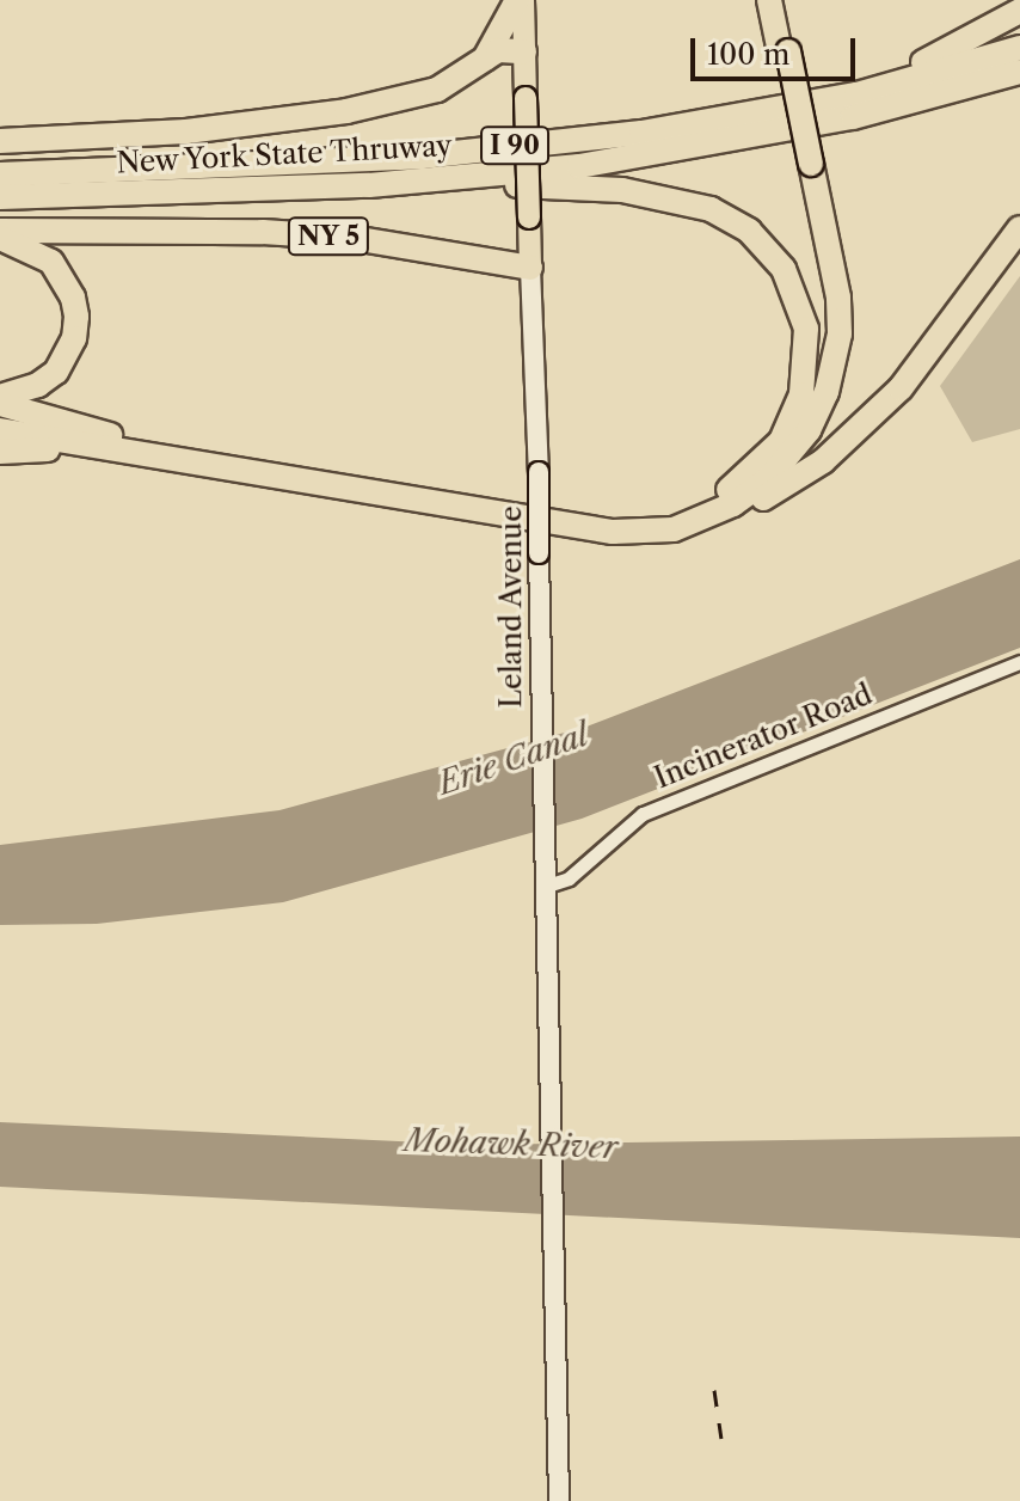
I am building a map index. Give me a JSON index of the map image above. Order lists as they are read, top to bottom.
{
  "streets": {
    "highway": ["I 90", "New York State Thruway", "NY 5"],
    "main road": ["Leland Avenue"],
    "street": ["Incinerator Road"]
  },
  "crossings": [
    ["NY 5", "Leland Avenue"],
    ["Leland Avenue", "Incinerator Road"]
  ],
  "water": ["Erie Canal", "Mohawk River"],
  "scale_bar": "100 m"
}
